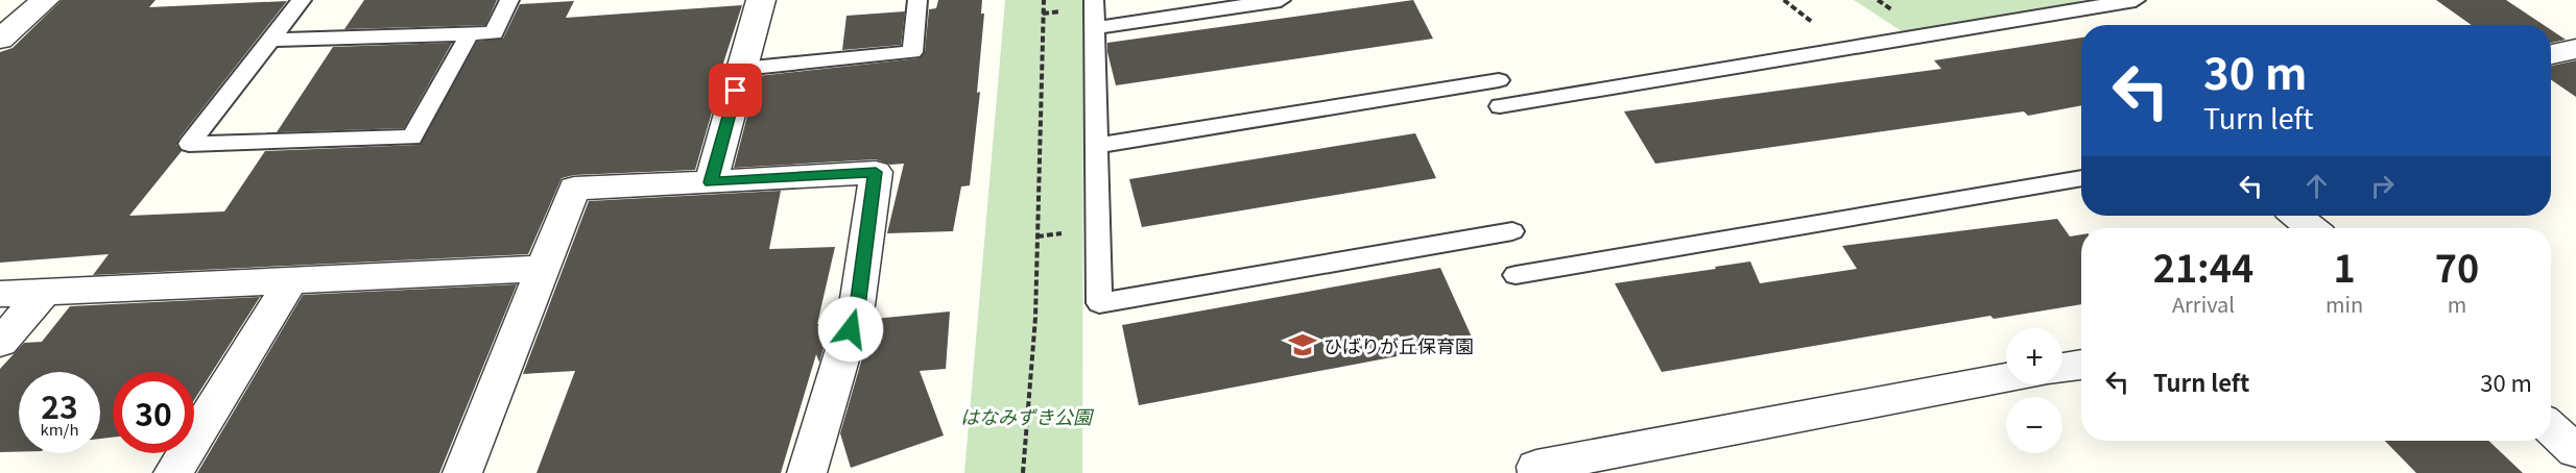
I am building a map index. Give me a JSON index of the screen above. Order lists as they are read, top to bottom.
{
  "parks": ["はなみずき公園"],
  "places": {
    "school or university": ["ひばりが丘保育園"]
  },
  "page": {
    "turn": ["30 m", "Turn left"],
    "eta": [
      "21:44",
      "Arrival",
      "1",
      "min",
      "70",
      "m"
    ],
    "map_buttons": ["+", "−"],
    "list": [
      {
        "name": "Turn left",
        "value": "30 m"
      }
    ],
    "speed": "23 km/h",
    "limit": "30"
  }
}
